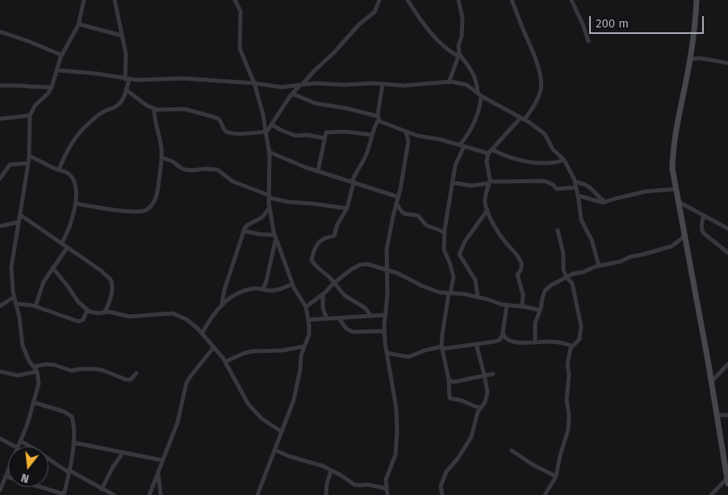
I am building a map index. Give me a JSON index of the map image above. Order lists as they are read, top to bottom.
{
  "scale_bar": "200 m",
  "north": "bottom"
}
